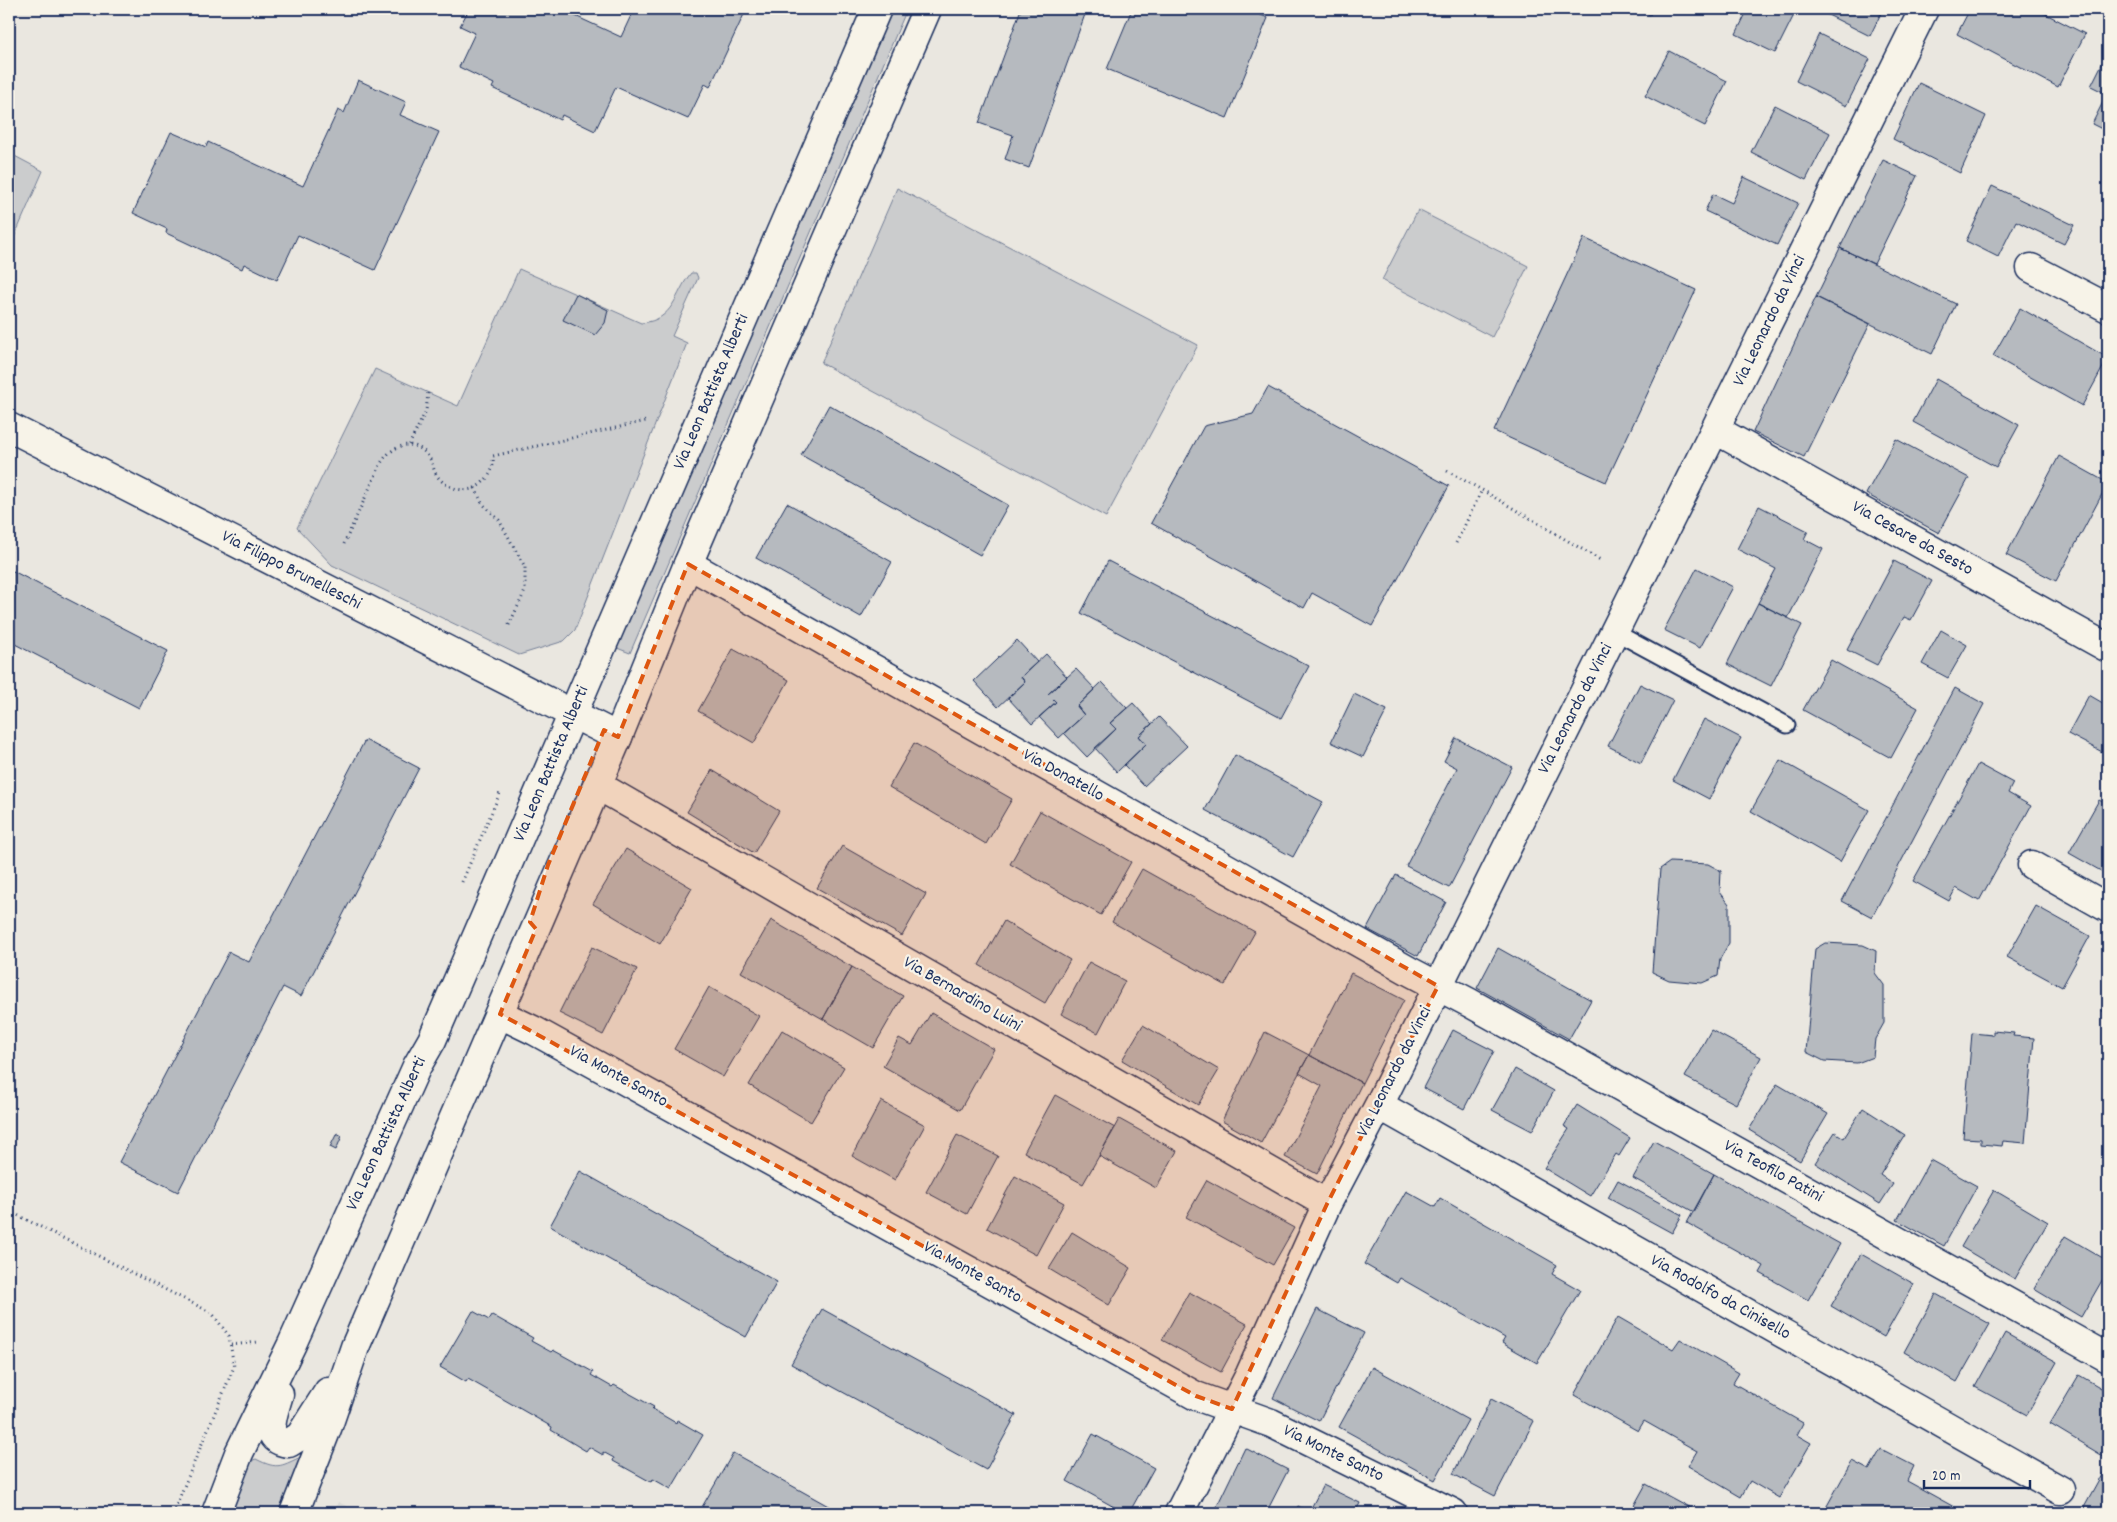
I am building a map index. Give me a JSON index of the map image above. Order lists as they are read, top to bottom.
{
  "streets": {
    "street": [
      "Via Leonardo da Vinci",
      "Via Leon Battista Alberti",
      "Via Cesare da Sesto",
      "Via Filippo Brunelleschi",
      "Via Donatello",
      "Via Bernardino Luini",
      "Via Monte Santo",
      "Via Teofilo Patini",
      "Via Rodolfo da Cinisello"
    ]
  },
  "crossings": [
    ["Via Leonardo da Vinci", "Via Cesare da Sesto"],
    ["Via Leonardo da Vinci", "Via Donatello"],
    ["Via Leonardo da Vinci", "Via Bernardino Luini"],
    ["Via Leonardo da Vinci", "Via Monte Santo"],
    ["Via Leonardo da Vinci", "Via Teofilo Patini"],
    ["Via Leonardo da Vinci", "Via Rodolfo da Cinisello"],
    ["Via Leon Battista Alberti", "Via Filippo Brunelleschi"],
    ["Via Donatello", "Via Teofilo Patini"]
  ],
  "scale_bar": "20 m"
}
